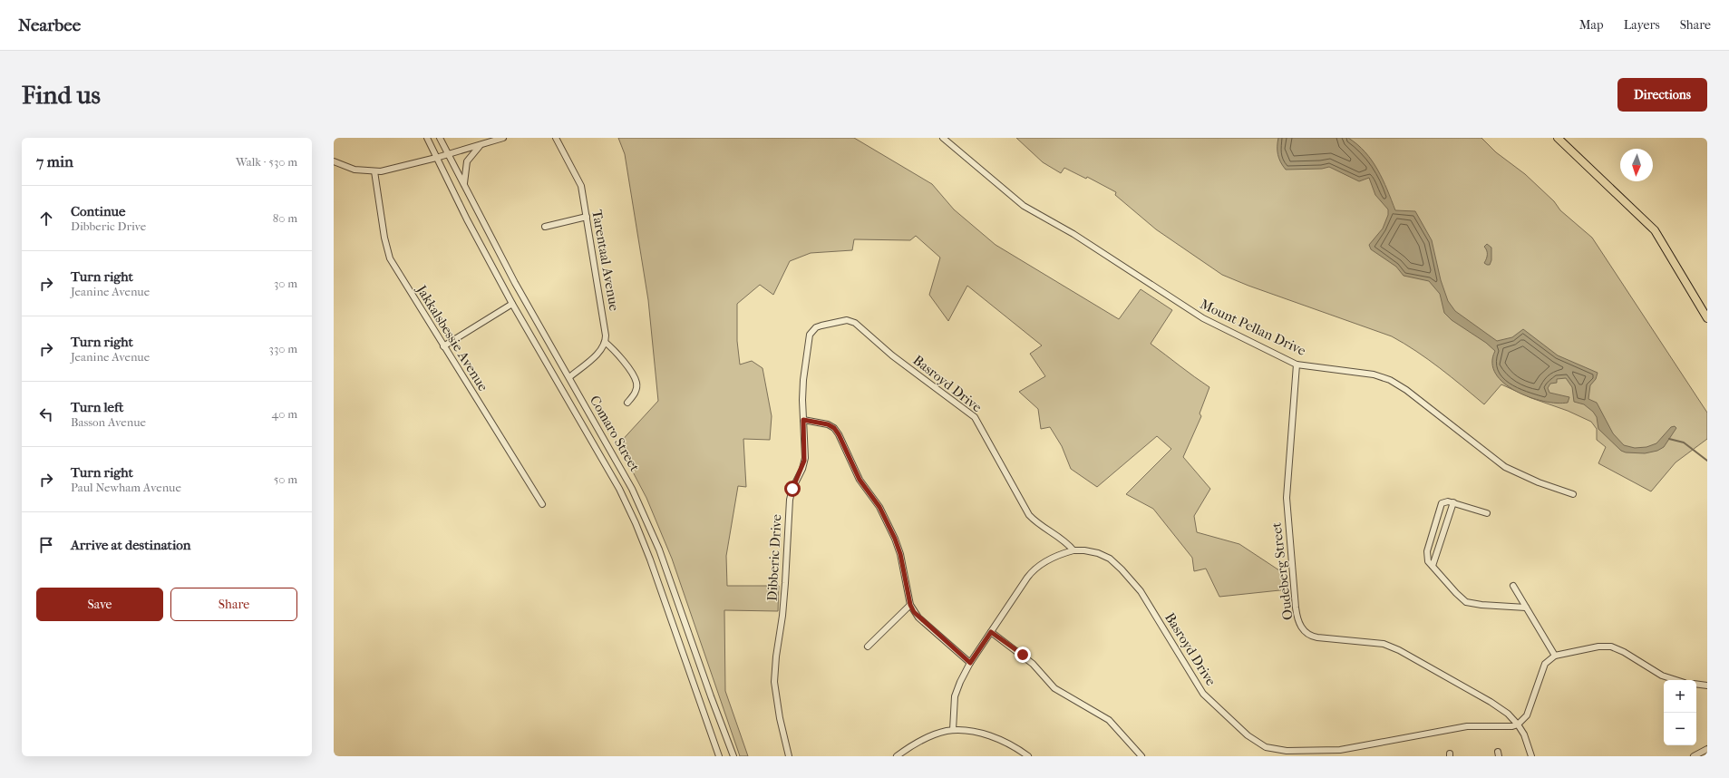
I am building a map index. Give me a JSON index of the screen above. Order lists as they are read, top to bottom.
{
  "streets": {
    "street": [
      "Tarentaal Avenue",
      "Mount Pellan Drive",
      "Jakkalsbessie Avenue",
      "Basroyd Drive",
      "Comaro Street",
      "Dibberic Drive",
      "Oudeberg Street"
    ]
  },
  "crossings": [
    ["Mount Pellan Drive", "Oudeberg Street"],
    ["Basroyd Drive", "Dibberic Drive"],
    ["Basroyd Drive", "Oudeberg Street"]
  ],
  "north": "bottom",
  "page": {
    "header": "Nearbee",
    "nav": ["Map", "Layers", "Share"],
    "buttons": [
      "Directions",
      ["Save", "Share"]
    ],
    "title": "Find us",
    "heading": ["7 min", "Walk · 530 m"],
    "list": [
      ["Continue", "Dibberic Drive", "80 m"],
      ["Turn right", "Jeanine Avenue", "30 m"],
      ["Turn right", "Jeanine Avenue", "330 m"],
      ["Turn left", "Basson Avenue", "40 m"],
      ["Turn right", "Paul Newham Avenue", "50 m"],
      "Arrive at destination"
    ],
    "map_buttons": ["+", "−"]
  }
}
